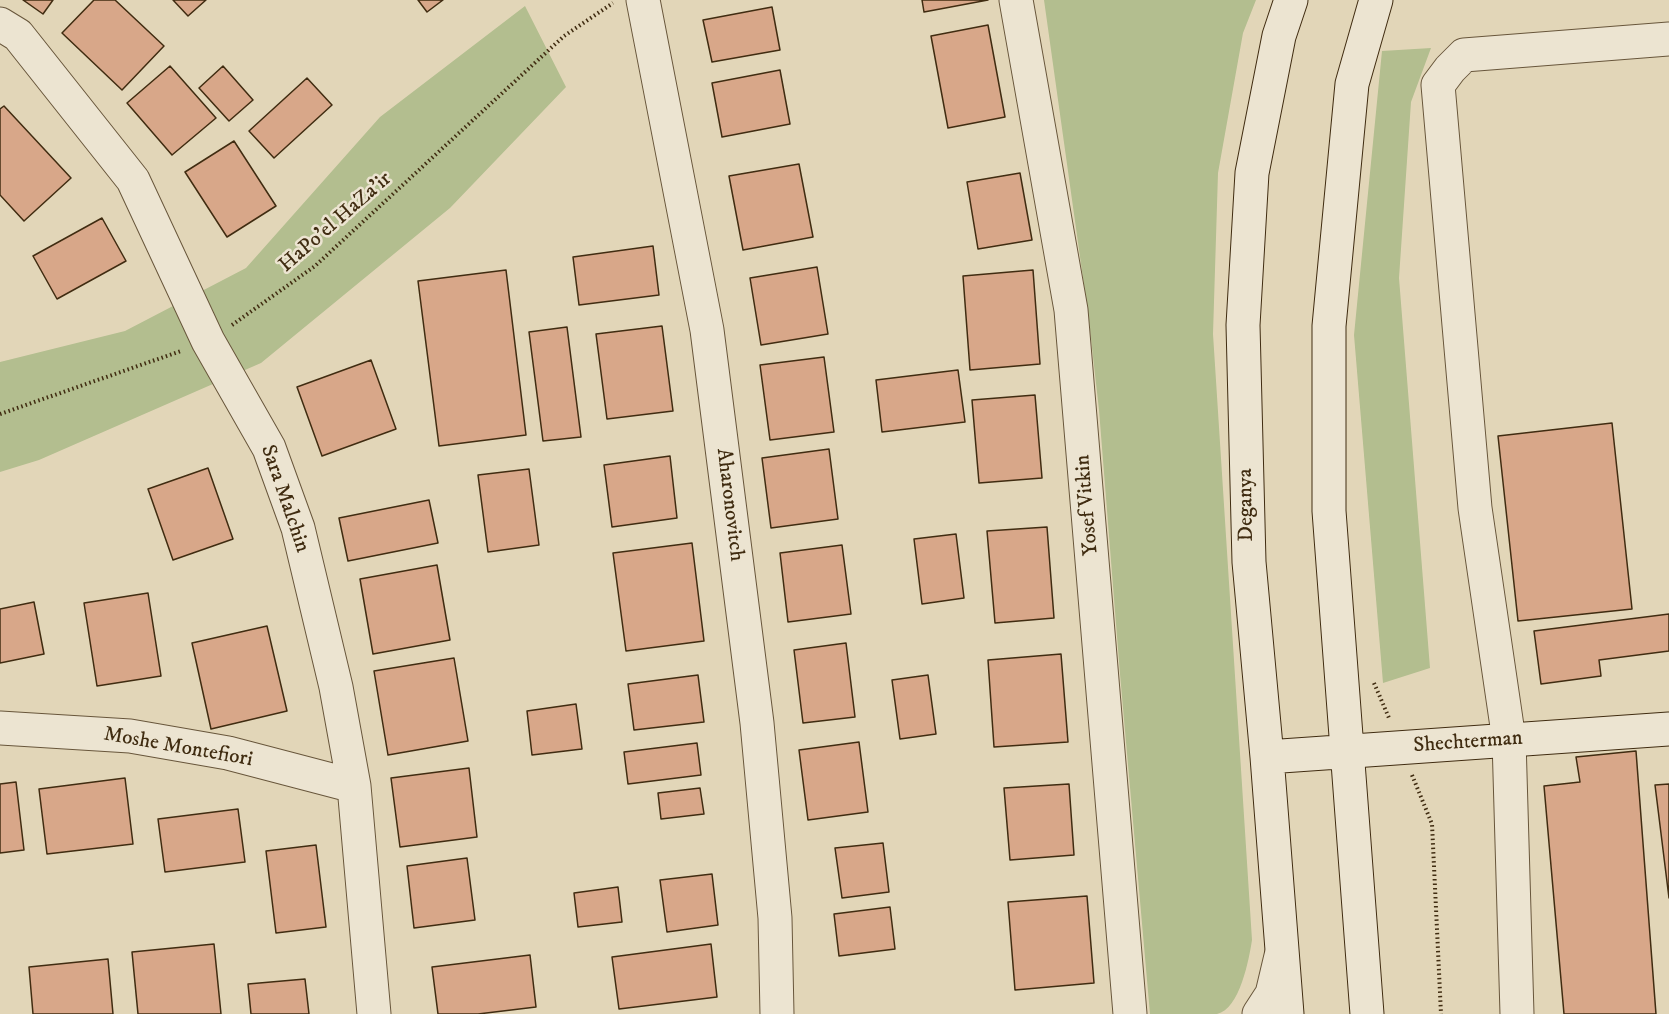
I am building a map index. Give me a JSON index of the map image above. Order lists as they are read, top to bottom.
{
  "streets": {
    "street": [
      "Sara Malchin",
      "Aharonovitch",
      "Yosef Vitkin",
      "Deganya",
      "Shechterman",
      "Moshe Montefiori"
    ],
    "path": ["HaPo'el HaZa'ir"]
  },
  "crossings": [
    ["HaPo'el HaZa'ir", "Sara Malchin"],
    ["Sara Malchin", "Moshe Montefiori"],
    ["Deganya", "Shechterman"]
  ]
}
